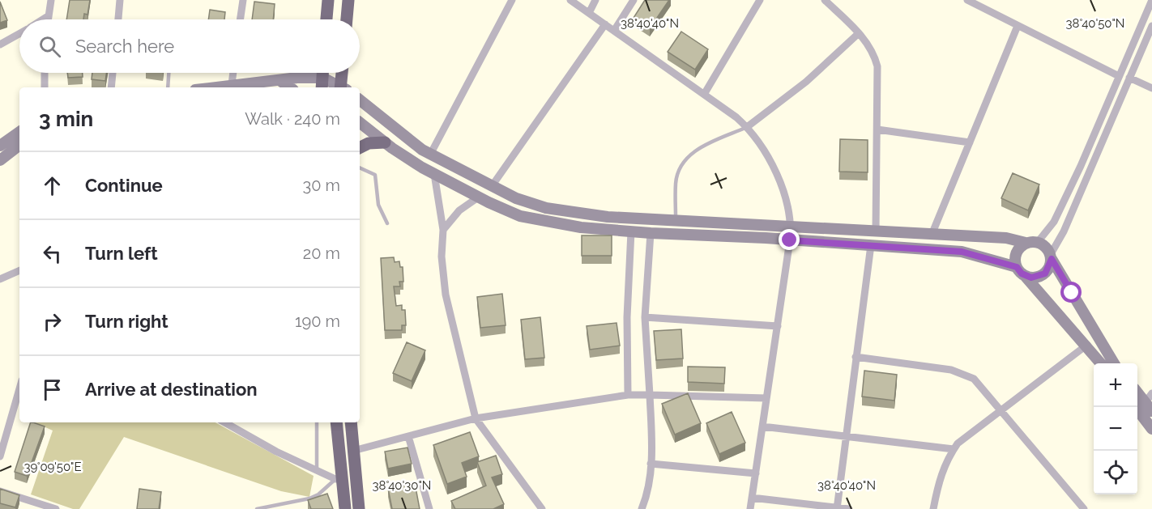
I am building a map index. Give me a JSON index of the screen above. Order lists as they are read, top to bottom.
{
  "page": {
    "search": "Search here",
    "heading": ["3 min", "Walk · 240 m"],
    "list": [
      ["Continue", "30 m"],
      ["Turn left", "20 m"],
      ["Turn right", "190 m"],
      "Arrive at destination"
    ],
    "map_buttons": ["+", "−"]
  },
  "coordinates": [
    "38°40'40\"N",
    "38°40'50\"N",
    "39°09'50\"E",
    "38°40'30\"N"
  ]
}
